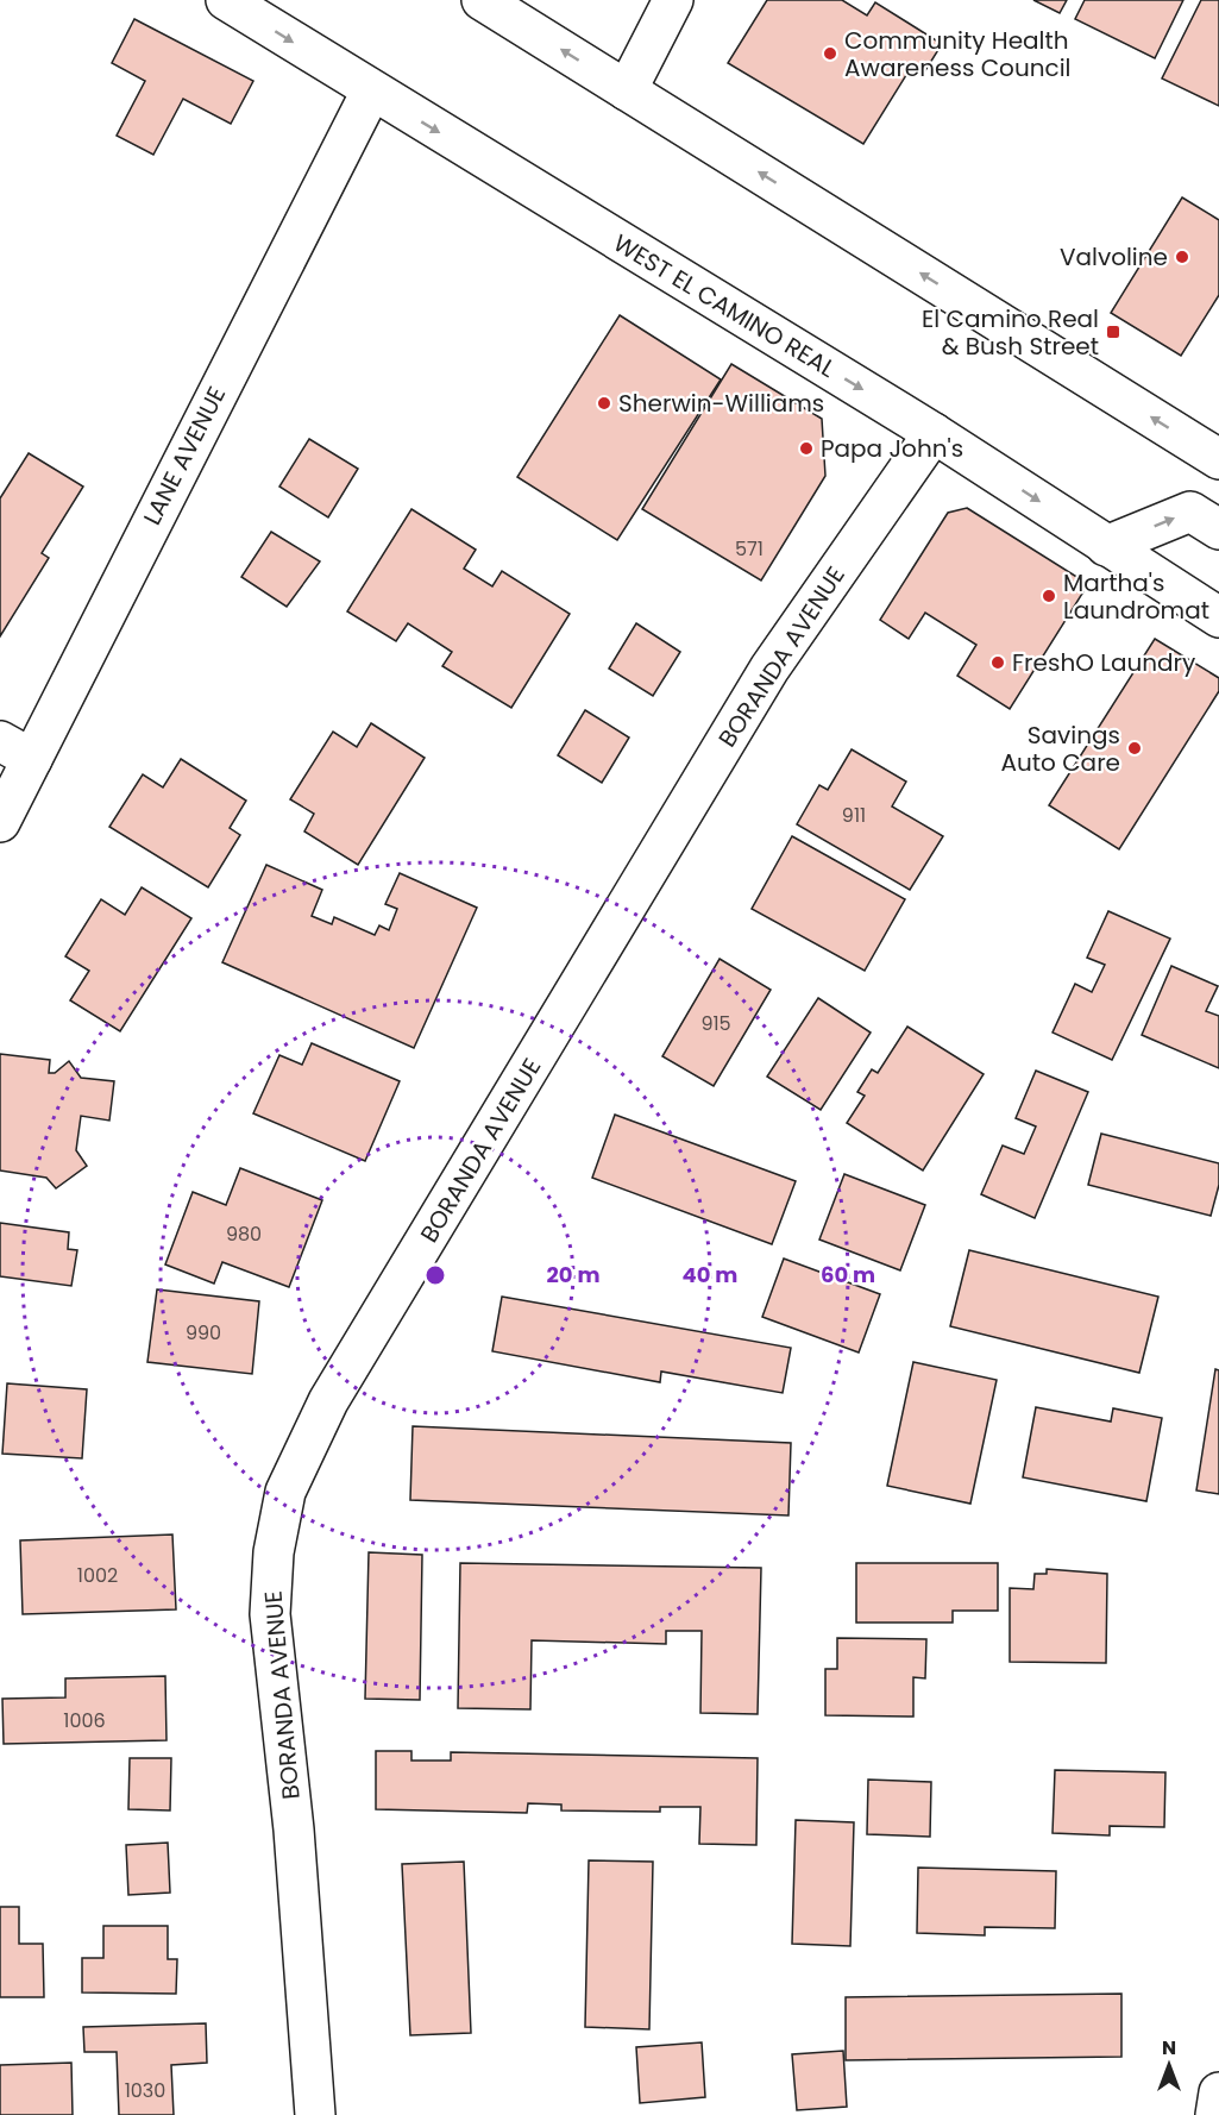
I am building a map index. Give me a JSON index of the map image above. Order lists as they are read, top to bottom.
{
  "streets": {
    "street": ["WEST EL CAMINO REAL", "LANE AVENUE", "BORANDA AVENUE"]
  },
  "crossings": [
    ["WEST EL CAMINO REAL", "LANE AVENUE"],
    ["WEST EL CAMINO REAL", "BORANDA AVENUE"]
  ],
  "places": {
    "other": [
      "Community Health Awareness Council",
      "Valvoline",
      "Sherwin-Williams",
      "Papa John's",
      "Martha's Laundromat",
      "FreshO Laundry",
      "Savings Auto Care"
    ],
    "transit": ["El Camino Real & Bush Street"]
  },
  "house_numbers": [
    "571",
    "911",
    "915",
    "980",
    "990",
    "1002",
    "1006",
    "1030"
  ],
  "north": "top",
  "rings": ["20 m", "40 m", "60 m"]
}
